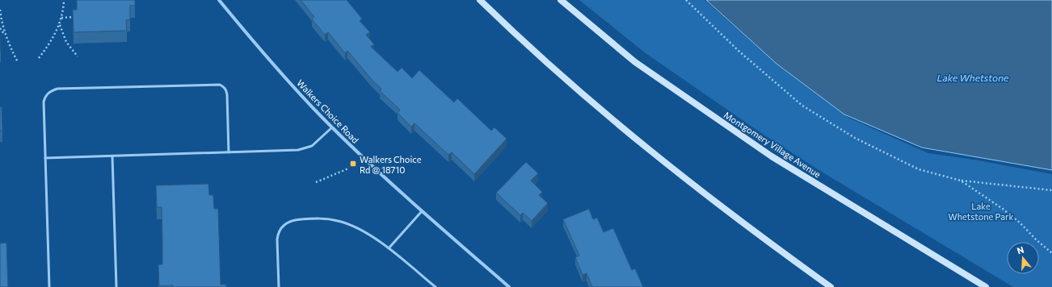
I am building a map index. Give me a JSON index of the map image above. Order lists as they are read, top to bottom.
{
  "streets": {
    "main road": ["Montgomery Village Avenue"],
    "street": ["Walkers Choice Road"]
  },
  "water": ["Lake Whetstone"],
  "parks": ["Lake Whetstone Park"],
  "places": {
    "transit": ["Walkers Choice Rd @ 18710"]
  },
  "north": "top"
}
